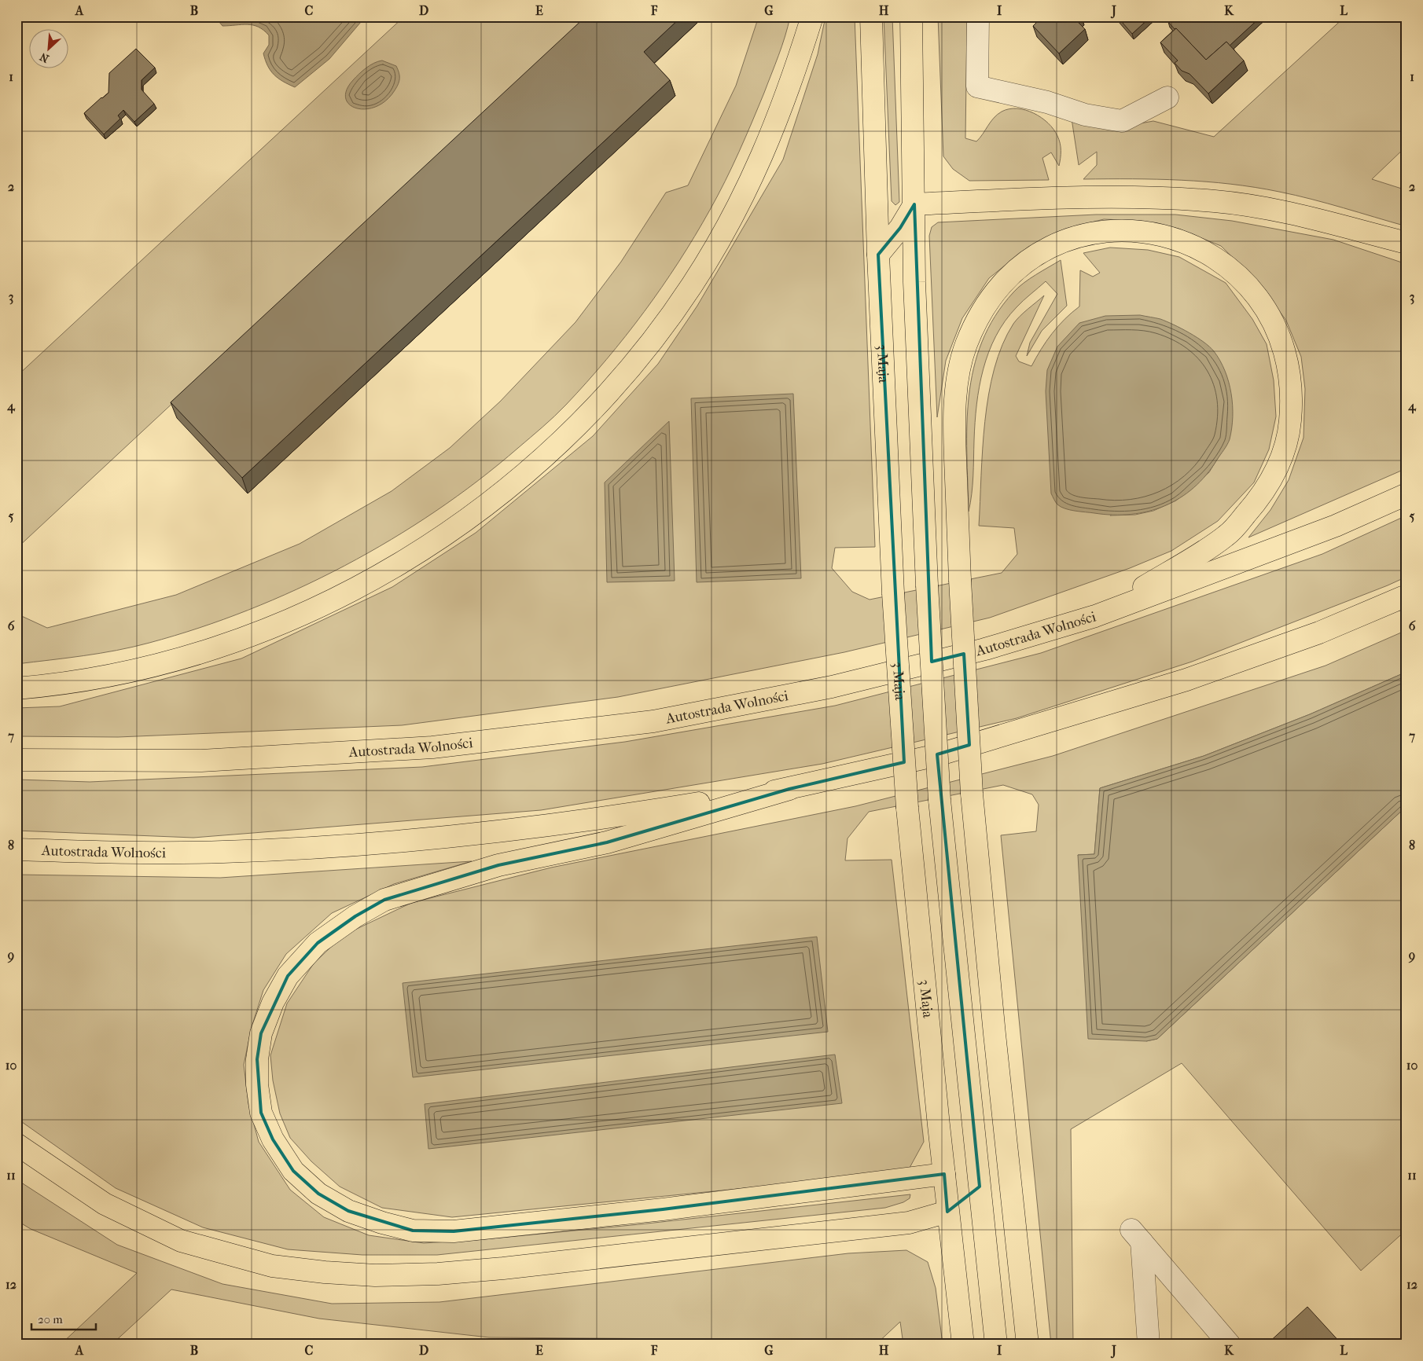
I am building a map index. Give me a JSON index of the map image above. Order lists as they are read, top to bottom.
{
  "streets": {
    "main road": ["3 Maja", "Autostrada Wolności"]
  },
  "scale_bar": "20 m",
  "north": "bottom left",
  "grid": {
    "columns": [
      "A",
      "B",
      "C",
      "D",
      "E",
      "F",
      "G",
      "H",
      "I",
      "J",
      "K",
      "L"
    ],
    "rows": [
      "1",
      "2",
      "3",
      "4",
      "5",
      "6",
      "7",
      "8",
      "9",
      "10",
      "11",
      "12"
    ]
  }
}
